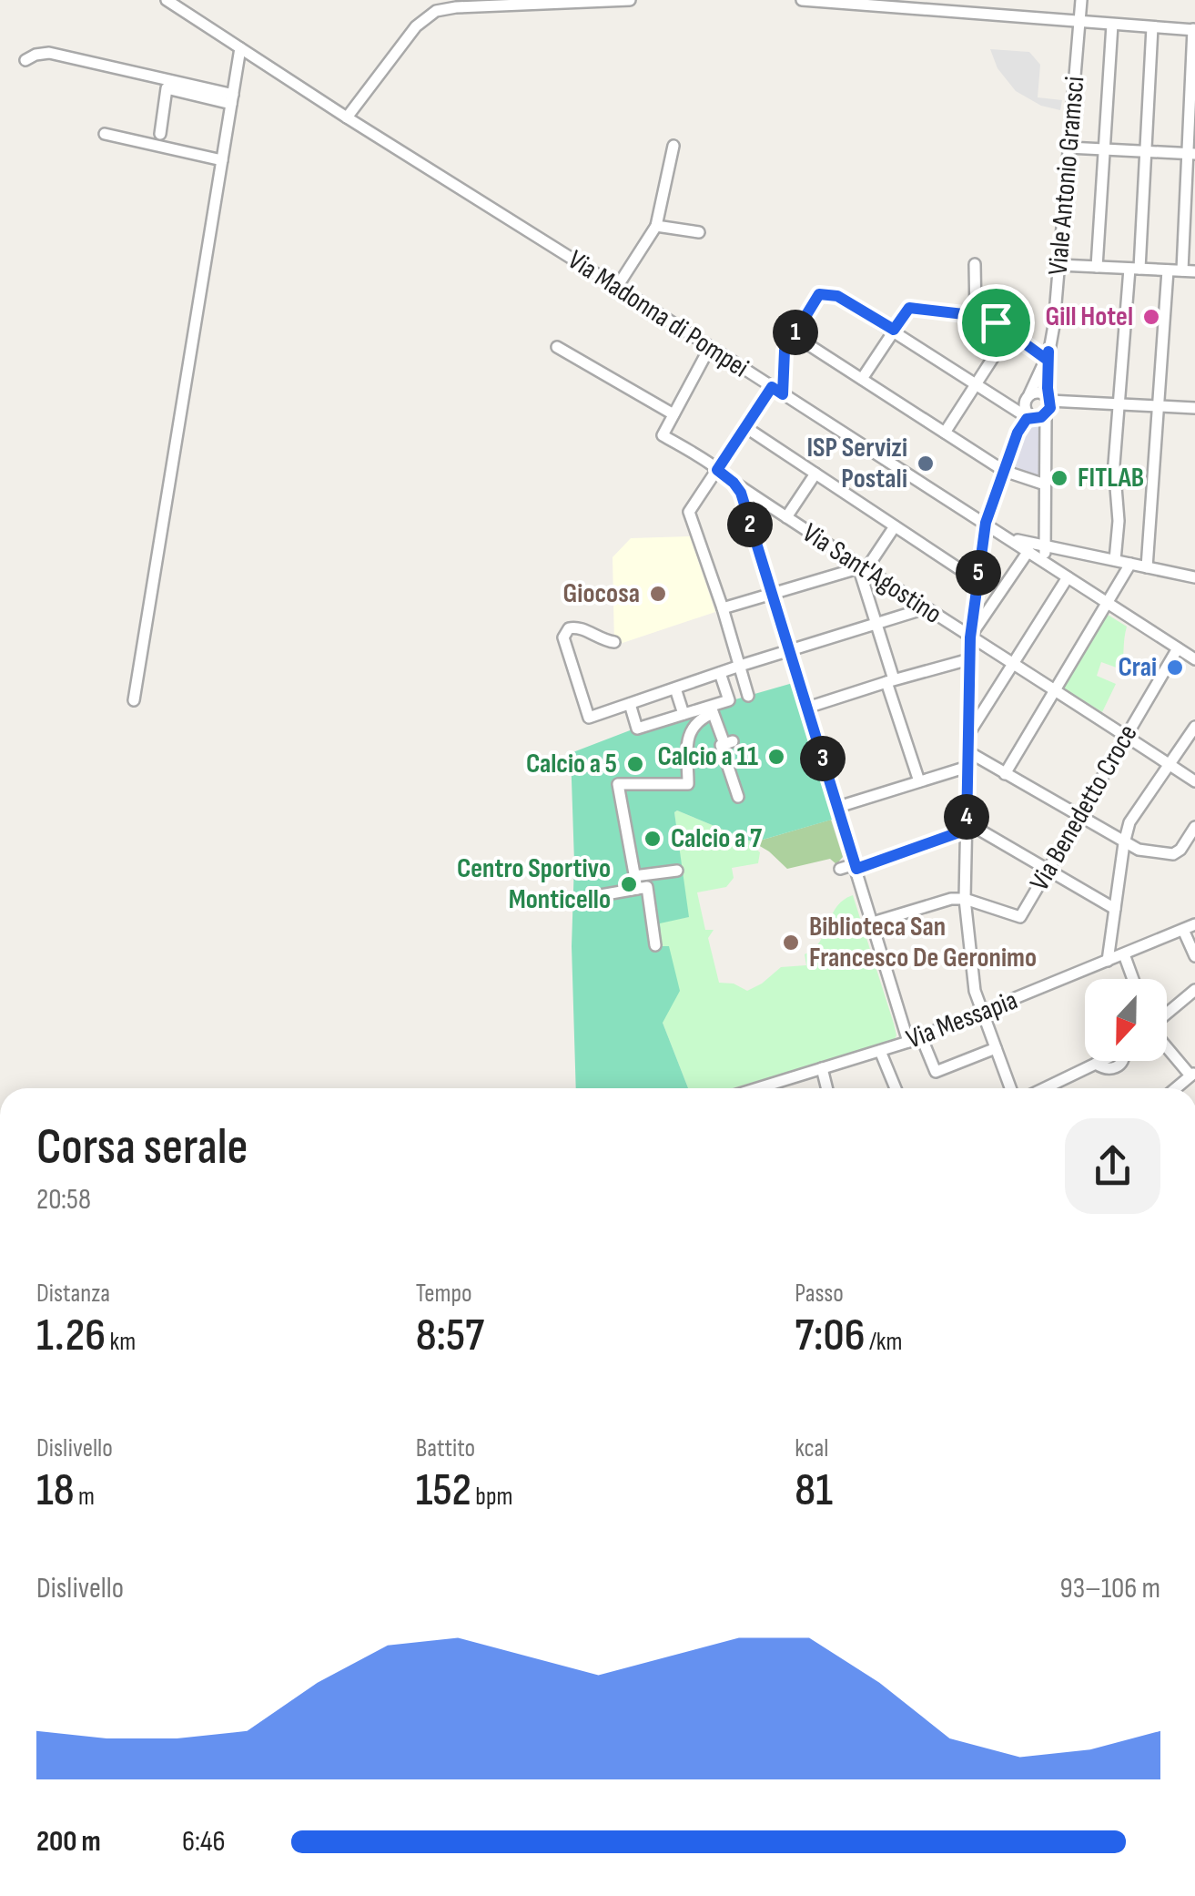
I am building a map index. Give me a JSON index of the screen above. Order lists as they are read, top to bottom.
{
  "streets": {
    "street": [
      "Viale Antonio Gramsci",
      "Via Madonna di Pompei",
      "Via Sant'Agostino",
      "Via Benedetto Croce",
      "Via Messapia"
    ]
  },
  "crossings": [
    ["Via Sant'Agostino", "Via Benedetto Croce"]
  ],
  "places": [
    "Gill Hotel",
    "ISP Servizi Postali",
    "FITLAB",
    "Giocosa",
    "Crai",
    "Calcio a 11",
    "Calcio a 5",
    "Calcio a 7",
    "Centro Sportivo Monticello",
    "Biblioteca San Francesco De Geronimo"
  ],
  "north": "bottom",
  "page": {
    "pins": [
      "1",
      "2",
      "5",
      "3",
      "4"
    ],
    "heading": ["Corsa serale", "20:58"],
    "stats": [
      ["Distanza", "1.26 km"],
      ["Tempo", "8:57"],
      ["Passo", "7:06 /km"],
      ["Dislivello", "18 m"],
      ["Battito", "152 bpm"],
      ["kcal", "81"]
    ],
    "chart": ["Dislivello", "93–106 m"],
    "list": [
      {
        "name": "200 m",
        "note": "6:46"
      }
    ]
  }
}
